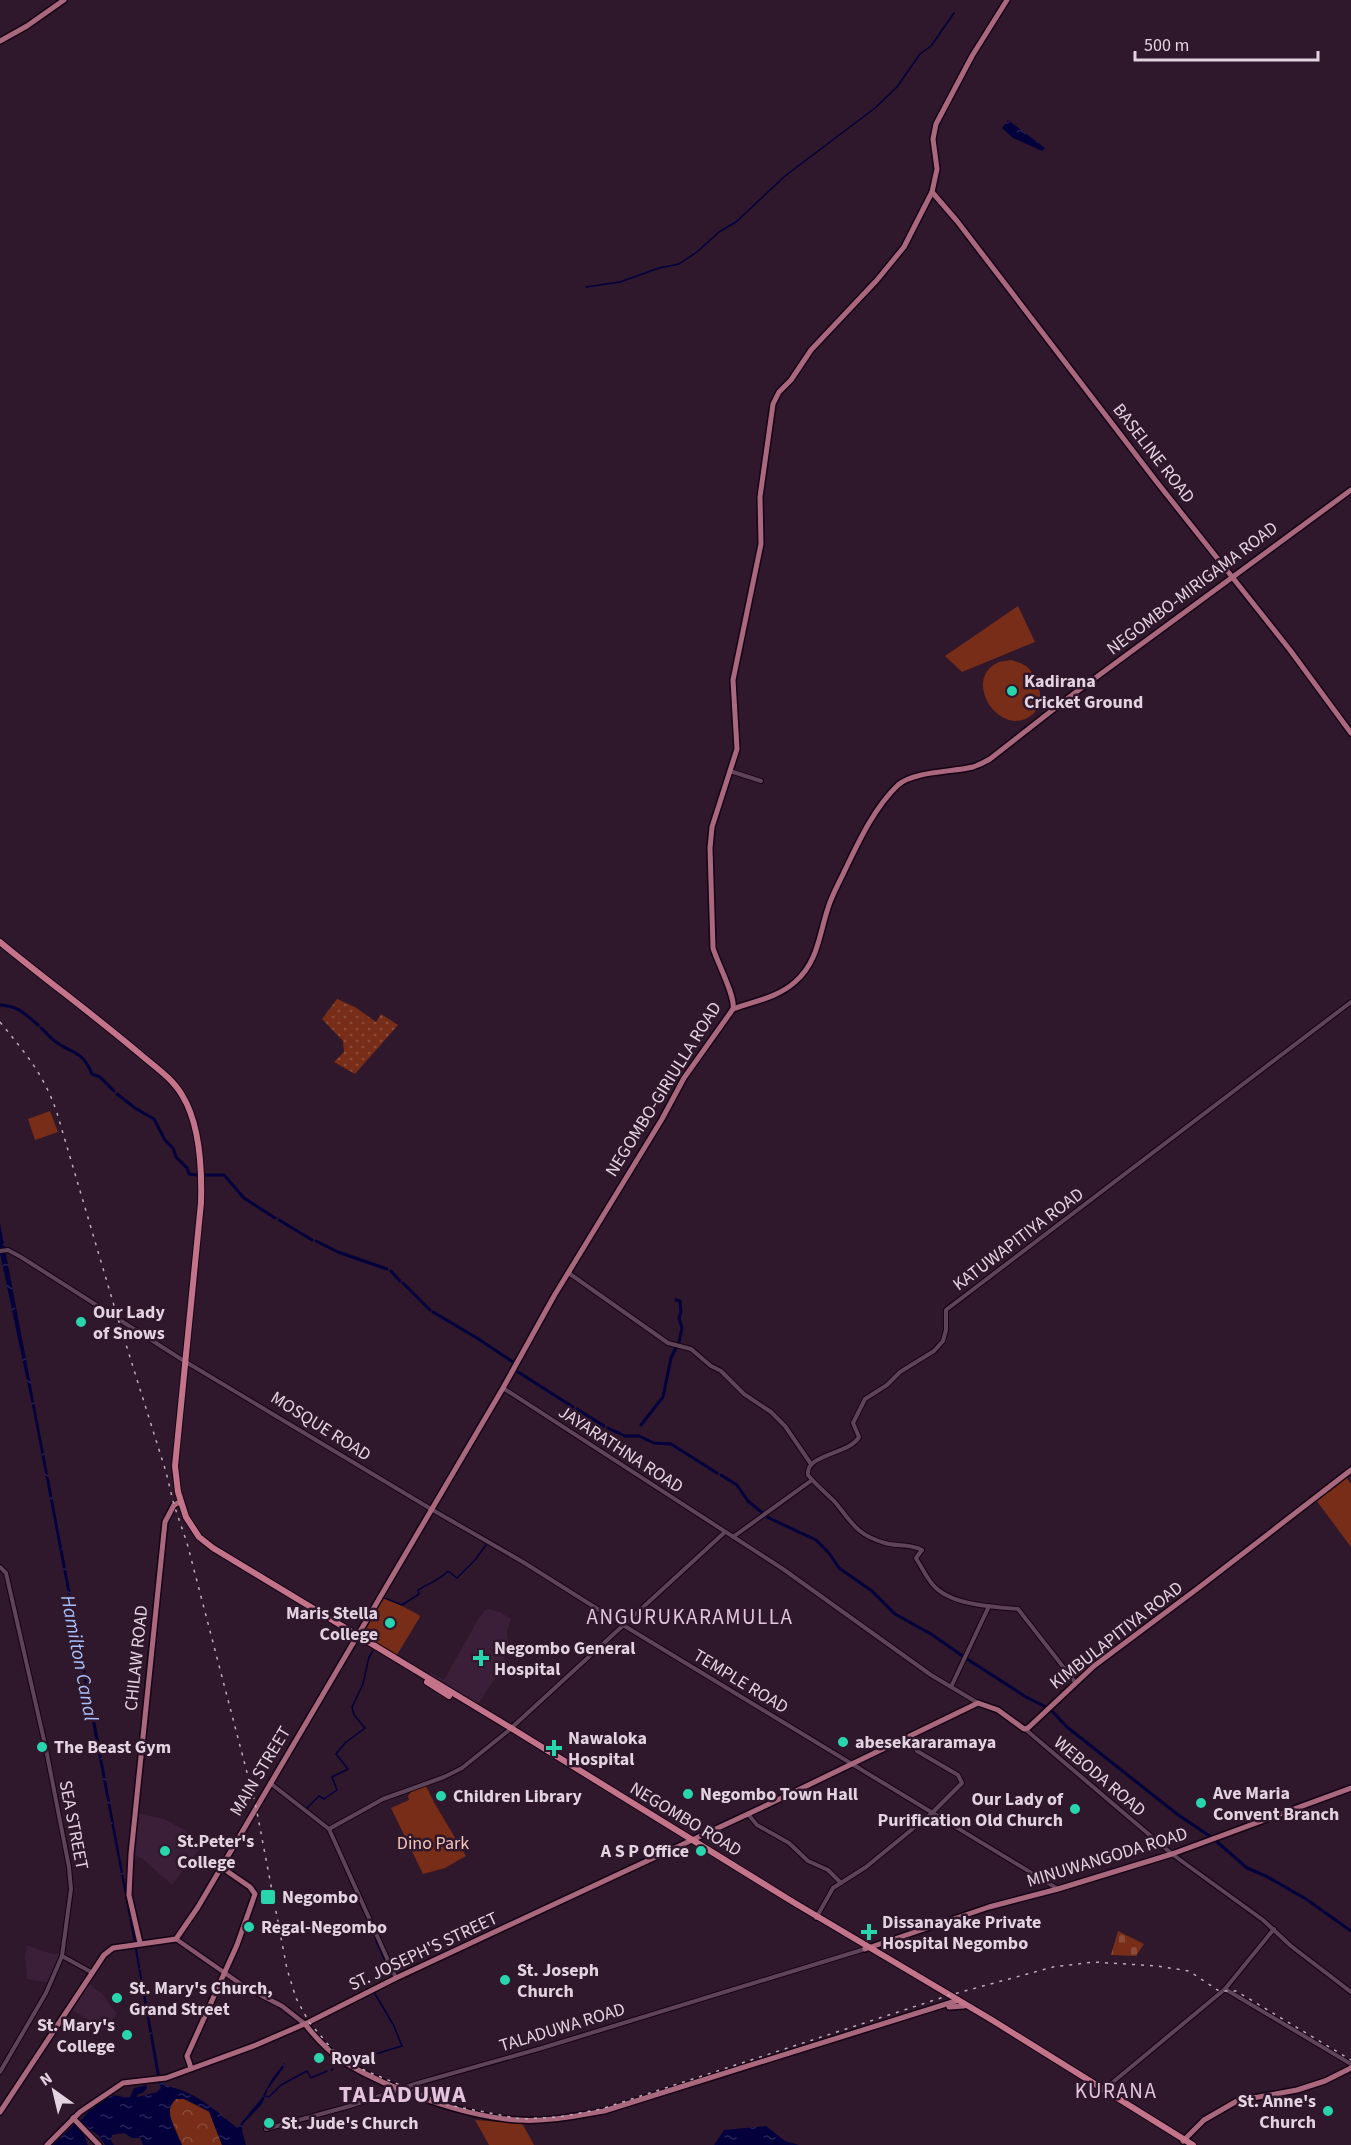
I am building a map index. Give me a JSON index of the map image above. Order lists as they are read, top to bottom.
{
  "streets": {
    "highway": ["NEGOMBO ROAD"],
    "main road": [
      "BASELINE ROAD",
      "NEGOMBO-MIRIGAMA ROAD",
      "NEGOMBO-GIRIULLA ROAD",
      "KIMBULAPITIYA ROAD",
      "CHILAW ROAD",
      "MAIN STREET",
      "MINUWANGODA ROAD",
      "ST. JOSEPH'S STREET"
    ],
    "street": [
      "KATUWAPITIYA ROAD",
      "MOSQUE ROAD",
      "JAYARATHNA ROAD",
      "TEMPLE ROAD",
      "WEBODA ROAD",
      "SEA STREET",
      "TALADUWA ROAD"
    ]
  },
  "crossings": [
    ["BASELINE ROAD", "NEGOMBO-MIRIGAMA ROAD"],
    ["BASELINE ROAD", "NEGOMBO-GIRIULLA ROAD"],
    ["NEGOMBO-MIRIGAMA ROAD", "NEGOMBO-GIRIULLA ROAD"],
    ["NEGOMBO-GIRIULLA ROAD", "MOSQUE ROAD"],
    ["NEGOMBO-GIRIULLA ROAD", "JAYARATHNA ROAD"],
    ["NEGOMBO-GIRIULLA ROAD", "TEMPLE ROAD"],
    ["NEGOMBO-GIRIULLA ROAD", "MAIN STREET"],
    ["NEGOMBO-GIRIULLA ROAD", "NEGOMBO ROAD"],
    ["MOSQUE ROAD", "TEMPLE ROAD"],
    ["MOSQUE ROAD", "NEGOMBO ROAD"],
    ["KIMBULAPITIYA ROAD", "WEBODA ROAD"],
    ["CHILAW ROAD", "NEGOMBO ROAD"],
    ["TEMPLE ROAD", "MINUWANGODA ROAD"],
    ["MAIN STREET", "NEGOMBO ROAD"],
    ["WEBODA ROAD", "MINUWANGODA ROAD"],
    ["NEGOMBO ROAD", "MINUWANGODA ROAD"],
    ["NEGOMBO ROAD", "ST. JOSEPH'S STREET"],
    ["NEGOMBO ROAD", "TALADUWA ROAD"],
    ["MINUWANGODA ROAD", "TALADUWA ROAD"]
  ],
  "districts": ["ANGURUKARAMULLA", "KURANA", "TALADUWA"],
  "water": ["Hamilton Canal"],
  "parks": ["Dino Park"],
  "places": {
    "other": [
      "Kadirana Cricket Ground",
      "Our Lady of Snows",
      "Maris Stella College",
      "abesekararamaya",
      "The Beast Gym",
      "Negombo Town Hall",
      "Children Library",
      "Ave Maria Convent Branch",
      "Our Lady of Purification Old Church",
      "St.Peter's College",
      "A S P Office",
      "Regal-Negombo",
      "St. Joseph Church",
      "St. Mary's Church, Grand Street",
      "St. Mary's College",
      "Royal",
      "St. Anne's Church",
      "St. Jude's Church"
    ],
    "health": ["Negombo General Hospital", "Nawaloka Hospital", "Dissanayake Private Hospital Negombo"],
    "transit": ["Negombo"]
  },
  "scale_bar": "500 m",
  "north": "top left"
}
